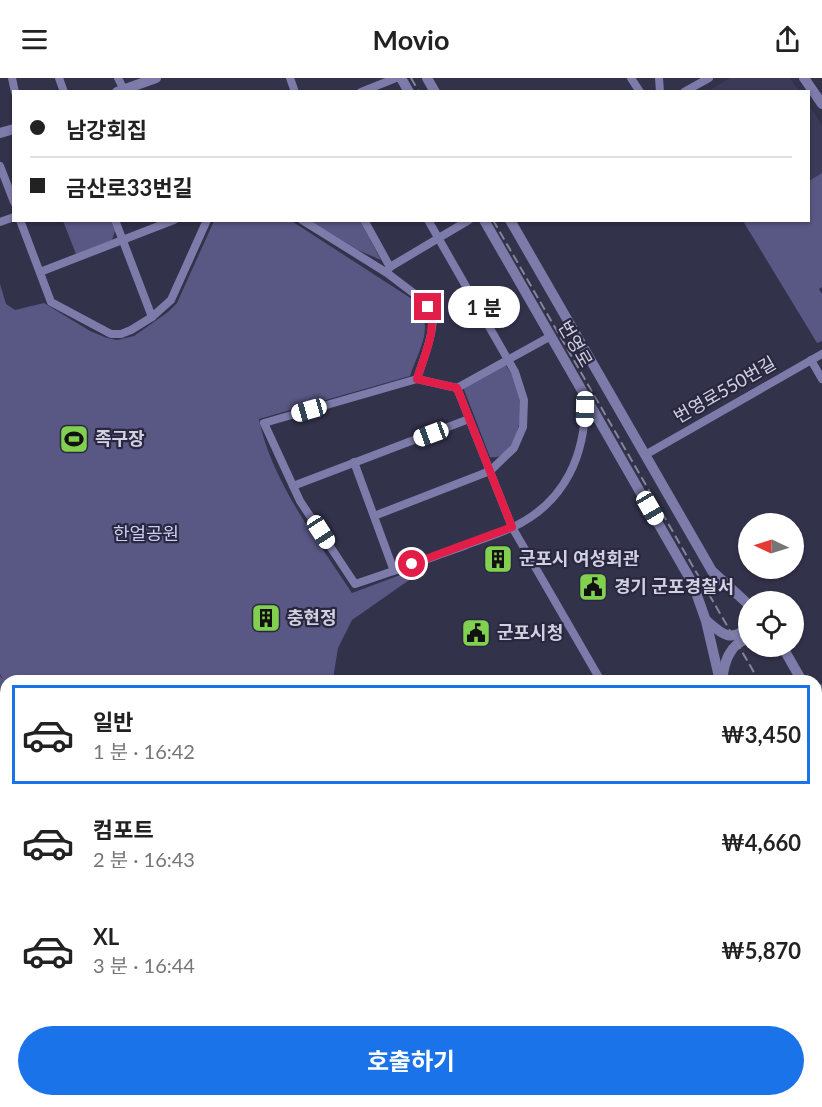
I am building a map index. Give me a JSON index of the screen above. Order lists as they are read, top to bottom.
{
  "streets": {
    "street": ["번영로", "번영로550번길"]
  },
  "crossings": [
    ["번영로", "번영로550번길"]
  ],
  "parks": ["한얼공원"],
  "places": {
    "sports": ["족구장"],
    "building": ["군포시 여성회관", "충현정"],
    "public building": ["경기 군포경찰서", "군포시청"]
  },
  "north": "left",
  "page": {
    "header": "Movio",
    "banner": ["남강회집", "금산로33번길"],
    "bubble": "1 분",
    "list": [
      {
        "name": "일반",
        "note": "1 분 · 16:42",
        "value": "₩3,450"
      },
      {
        "name": "컴포트",
        "note": "2 분 · 16:43",
        "value": "₩4,660"
      },
      {
        "name": "XL",
        "note": "3 분 · 16:44",
        "value": "₩5,870"
      }
    ],
    "buttons": "호출하기"
  }
}
